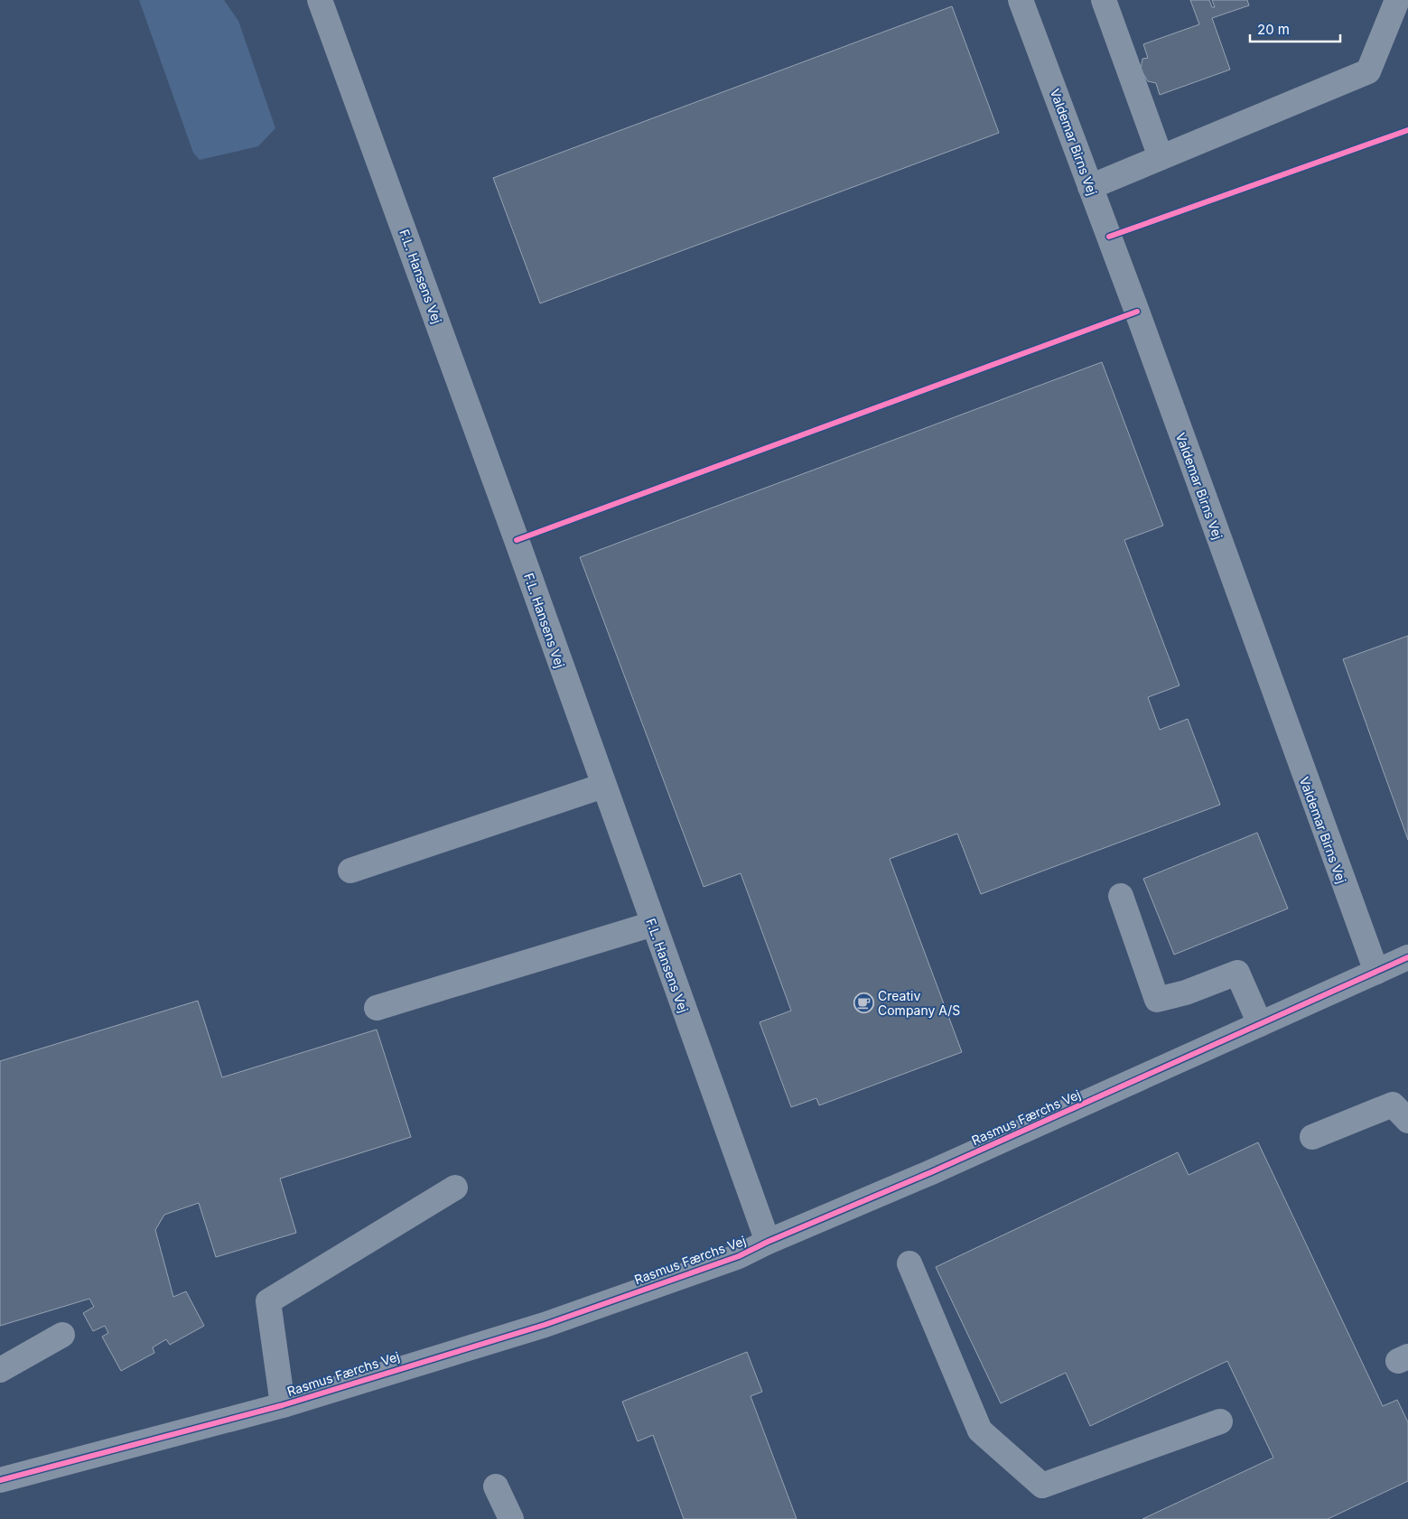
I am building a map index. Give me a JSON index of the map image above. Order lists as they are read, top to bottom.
{
  "streets": {
    "street": ["Valdemar Birns Vej", "F.L. Hansens Vej", "Rasmus Færchs Vej"]
  },
  "crossings": [
    ["Valdemar Birns Vej", "Rasmus Færchs Vej"],
    ["F.L. Hansens Vej", "Rasmus Færchs Vej"]
  ],
  "places": {
    "cafe": ["Creativ Company A/S"]
  },
  "scale_bar": "20 m"
}
